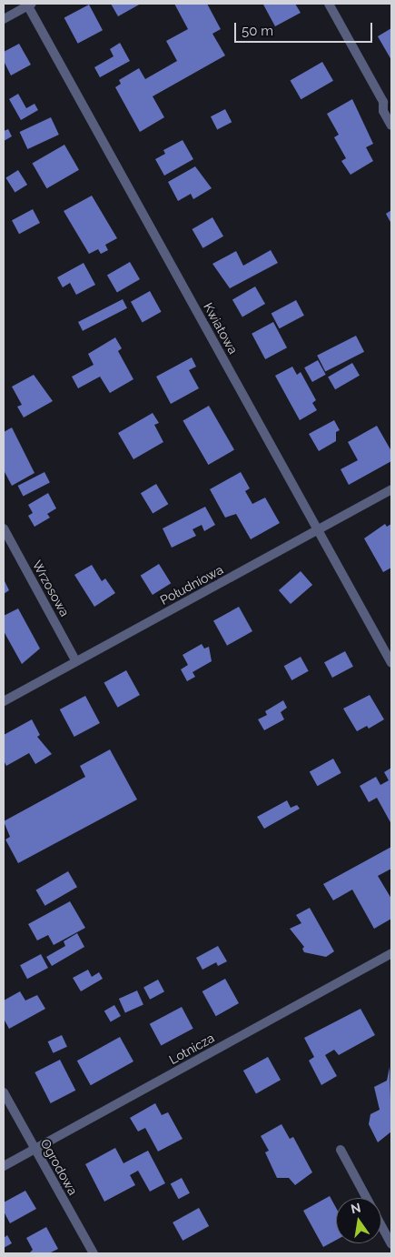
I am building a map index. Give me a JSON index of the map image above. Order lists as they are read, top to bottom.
{
  "streets": {
    "street": [
      "Kwiatowa",
      "Południowa",
      "Wrzosowa",
      "Lotnicza",
      "Ogrodowa"
    ]
  },
  "crossings": [
    ["Kwiatowa", "Południowa"],
    ["Południowa", "Wrzosowa"],
    ["Lotnicza", "Ogrodowa"]
  ],
  "scale_bar": "50 m",
  "north": "top"
}
